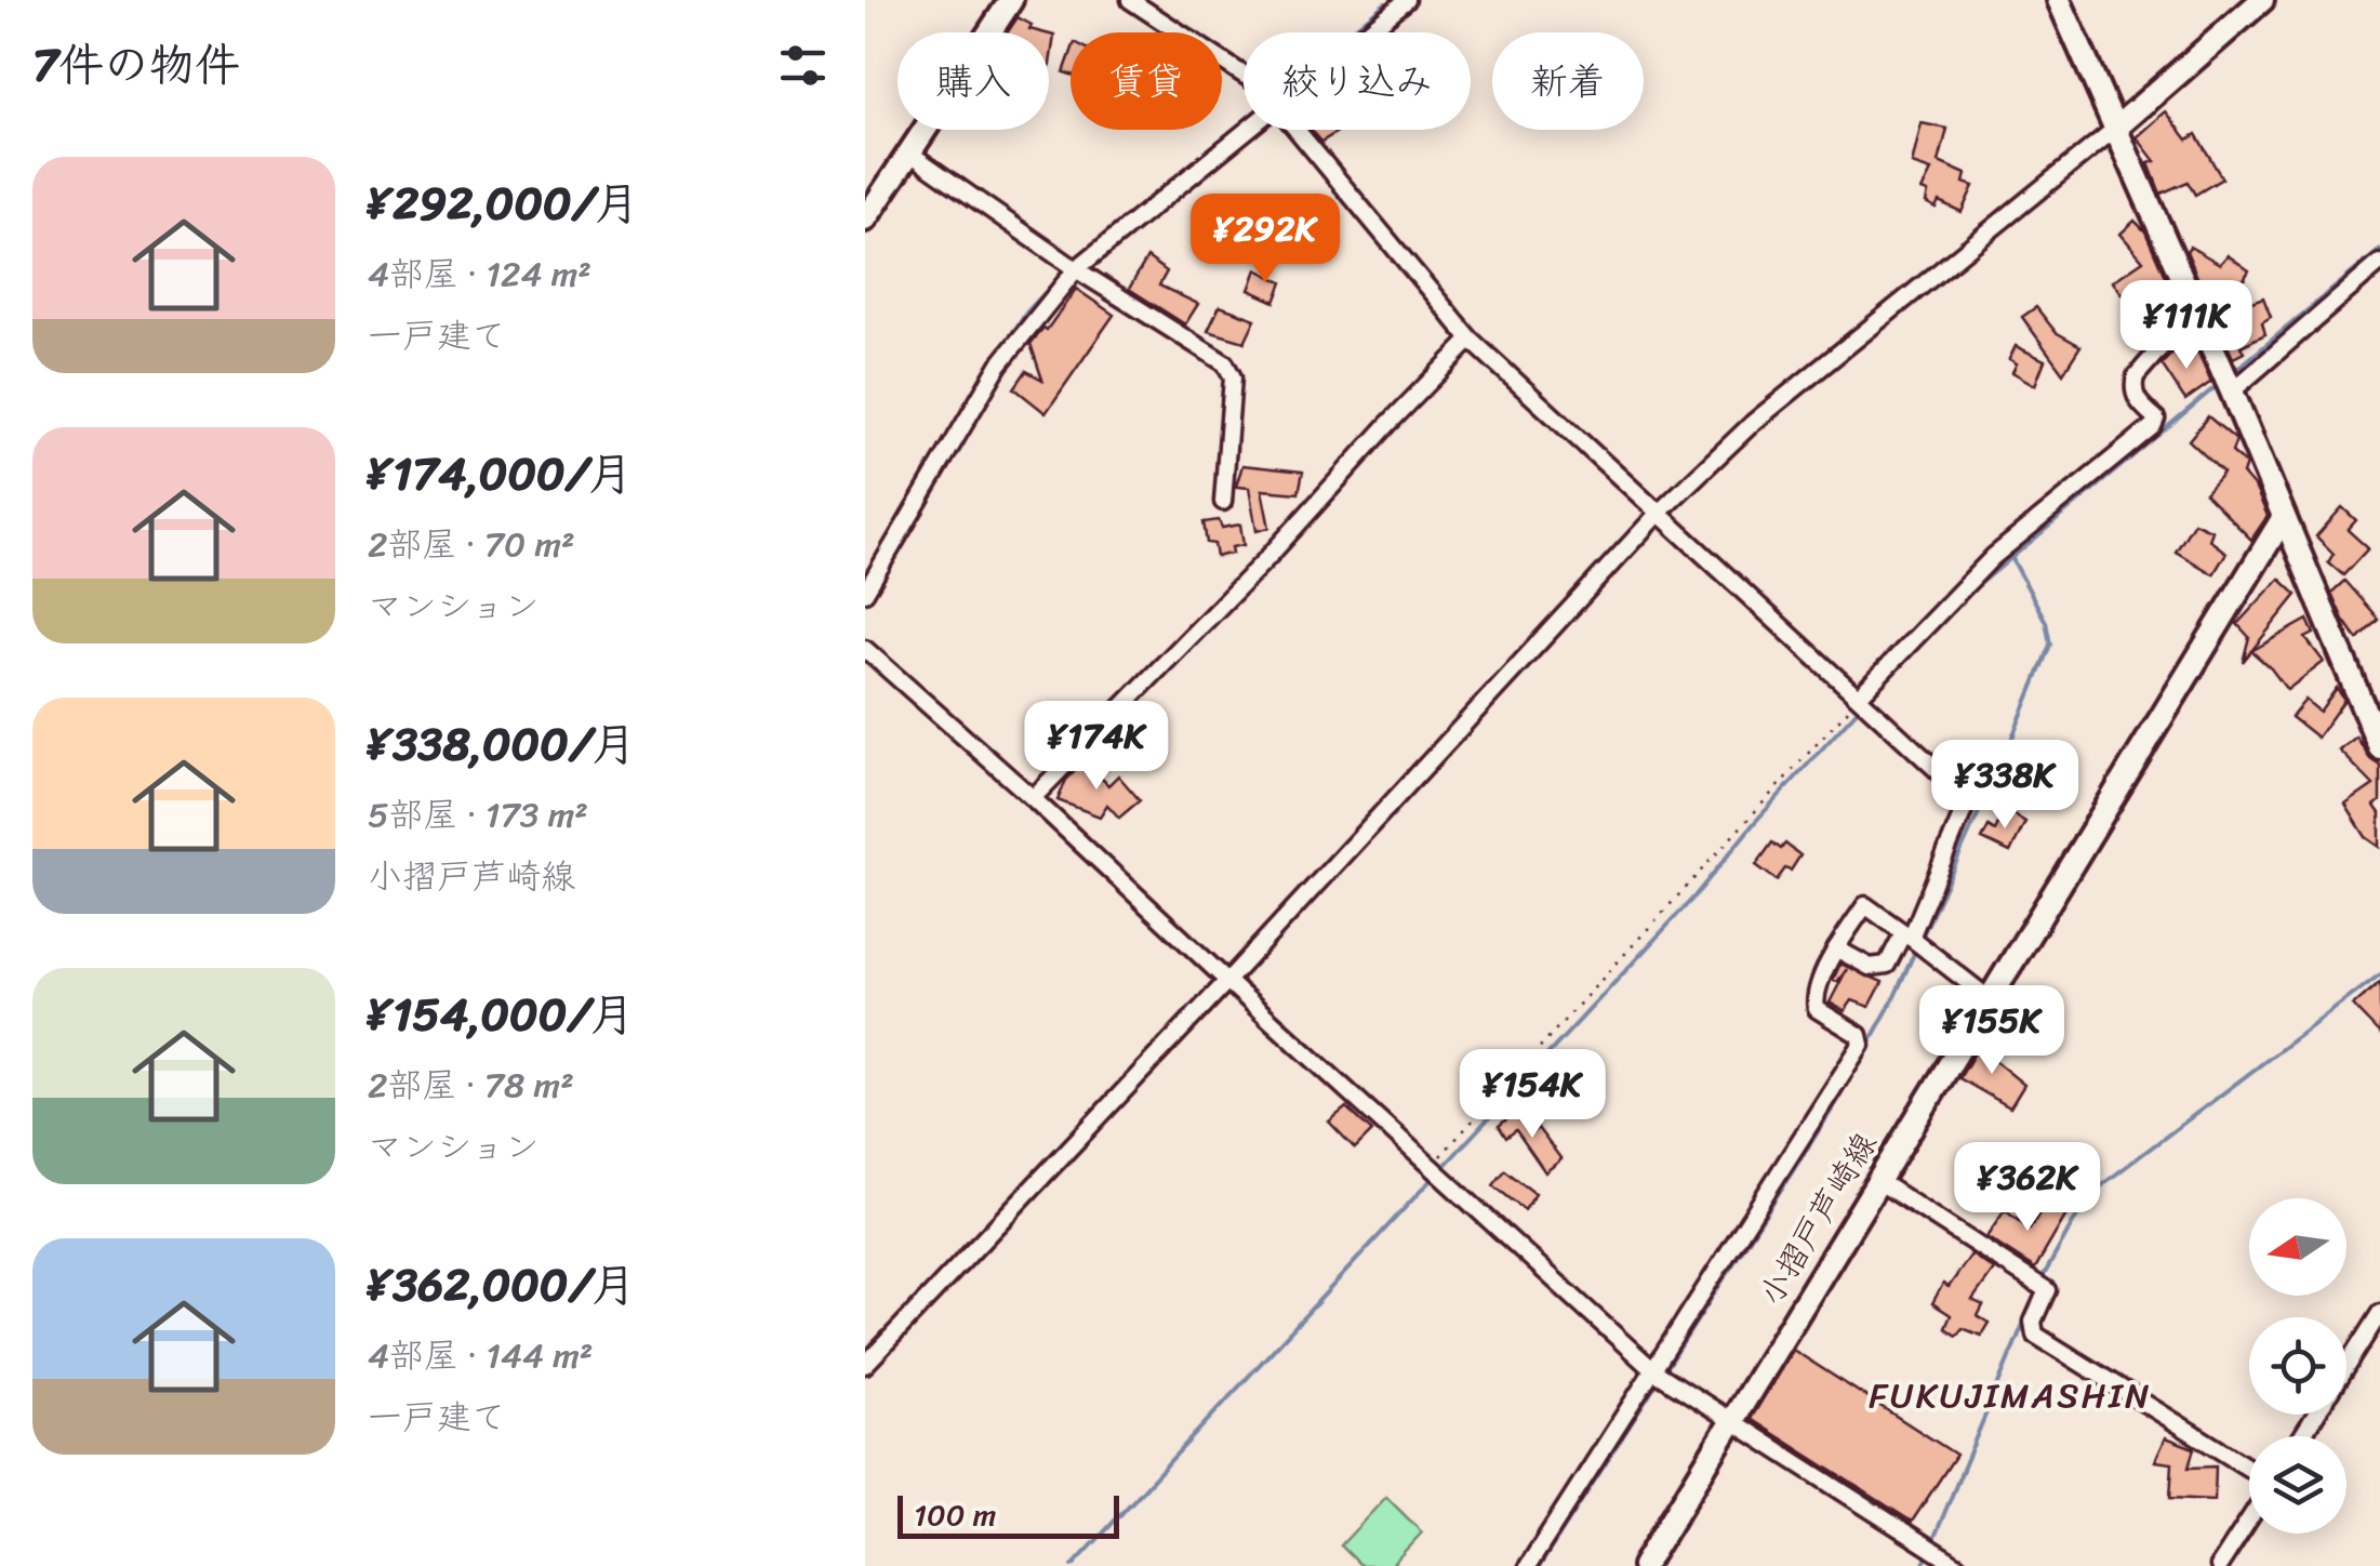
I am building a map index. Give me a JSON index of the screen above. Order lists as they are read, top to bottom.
{
  "streets": {
    "main road": ["小摺戸芦崎線"]
  },
  "districts": ["FUKUJIMASHIN"],
  "scale_bar": "100 m",
  "north": "left",
  "page": {
    "heading": "7件の物件",
    "chip": [
      "購入",
      "賃貸",
      "絞り込み",
      "新着"
    ],
    "list": [
      {
        "name": "¥292,000/月",
        "note": "4部屋 · 124 m² · 一戸建て"
      },
      {
        "name": "¥174,000/月",
        "note": "2部屋 · 70 m² · マンション"
      },
      {
        "name": "¥338,000/月",
        "note": "5部屋 · 173 m² · 小摺戸芦崎線"
      },
      {
        "name": "¥154,000/月",
        "note": "2部屋 · 78 m² · マンション"
      },
      {
        "name": "¥362,000/月",
        "note": "4部屋 · 144 m² · 一戸建て"
      }
    ],
    "price": [
      "¥292K",
      "¥111K",
      "¥174K",
      "¥338K",
      "¥155K",
      "¥154K",
      "¥362K"
    ],
    "scale": "100 m"
  }
}
